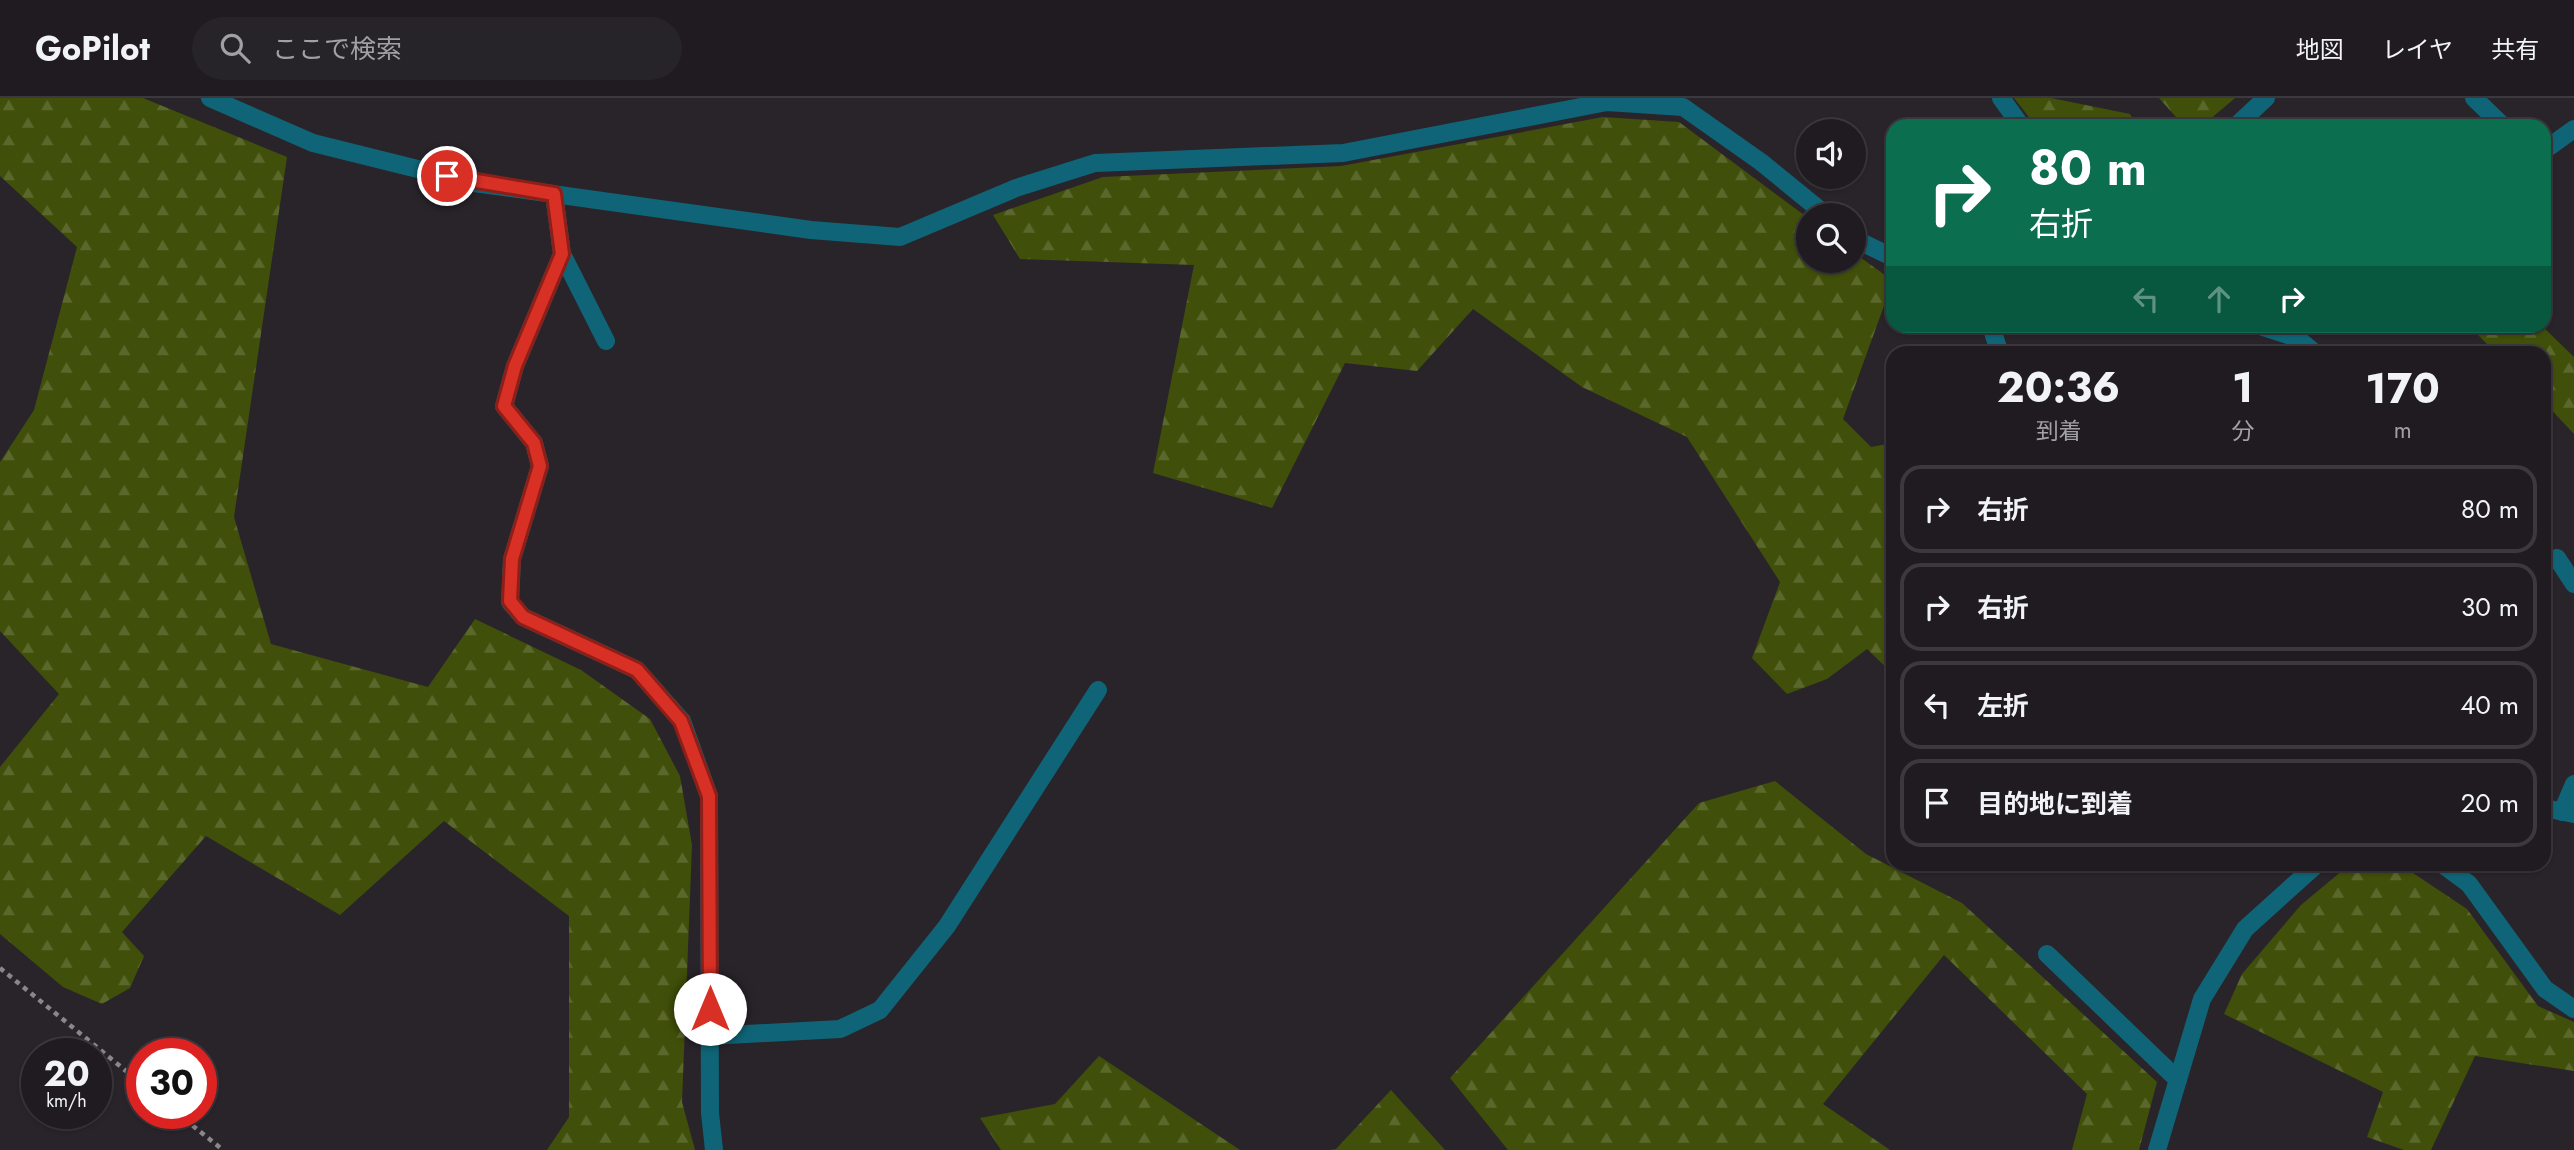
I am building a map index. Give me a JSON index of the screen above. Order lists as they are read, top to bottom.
{
  "page": {
    "header": "GoPilot",
    "search": "ここで検索",
    "nav": ["地図", "レイヤ", "共有"],
    "turn": ["80 m", "右折"],
    "eta": [
      "20:36",
      "到着",
      "1",
      "分",
      "170",
      "m"
    ],
    "list": [
      {
        "name": "右折",
        "value": "80 m"
      },
      {
        "name": "右折",
        "value": "30 m"
      },
      {
        "name": "左折",
        "value": "40 m"
      },
      {
        "name": "目的地に到着",
        "value": "20 m"
      }
    ],
    "speed": "20 km/h",
    "limit": "30"
  }
}
